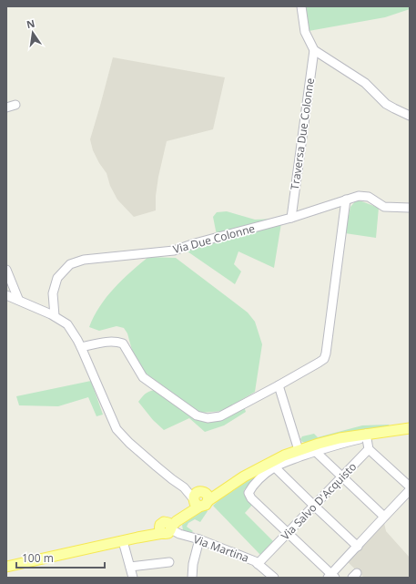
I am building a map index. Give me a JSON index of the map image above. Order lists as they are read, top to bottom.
{
  "streets": {
    "street": [
      "Traversa Due Colonne",
      "Via Due Colonne",
      "Via Salvo D'Acquisto",
      "Via Martina"
    ]
  },
  "crossings": [
    ["Traversa Due Colonne", "Via Due Colonne"],
    ["Via Salvo D'Acquisto", "Via Martina"]
  ],
  "scale_bar": "100 m",
  "north": "top"
}
